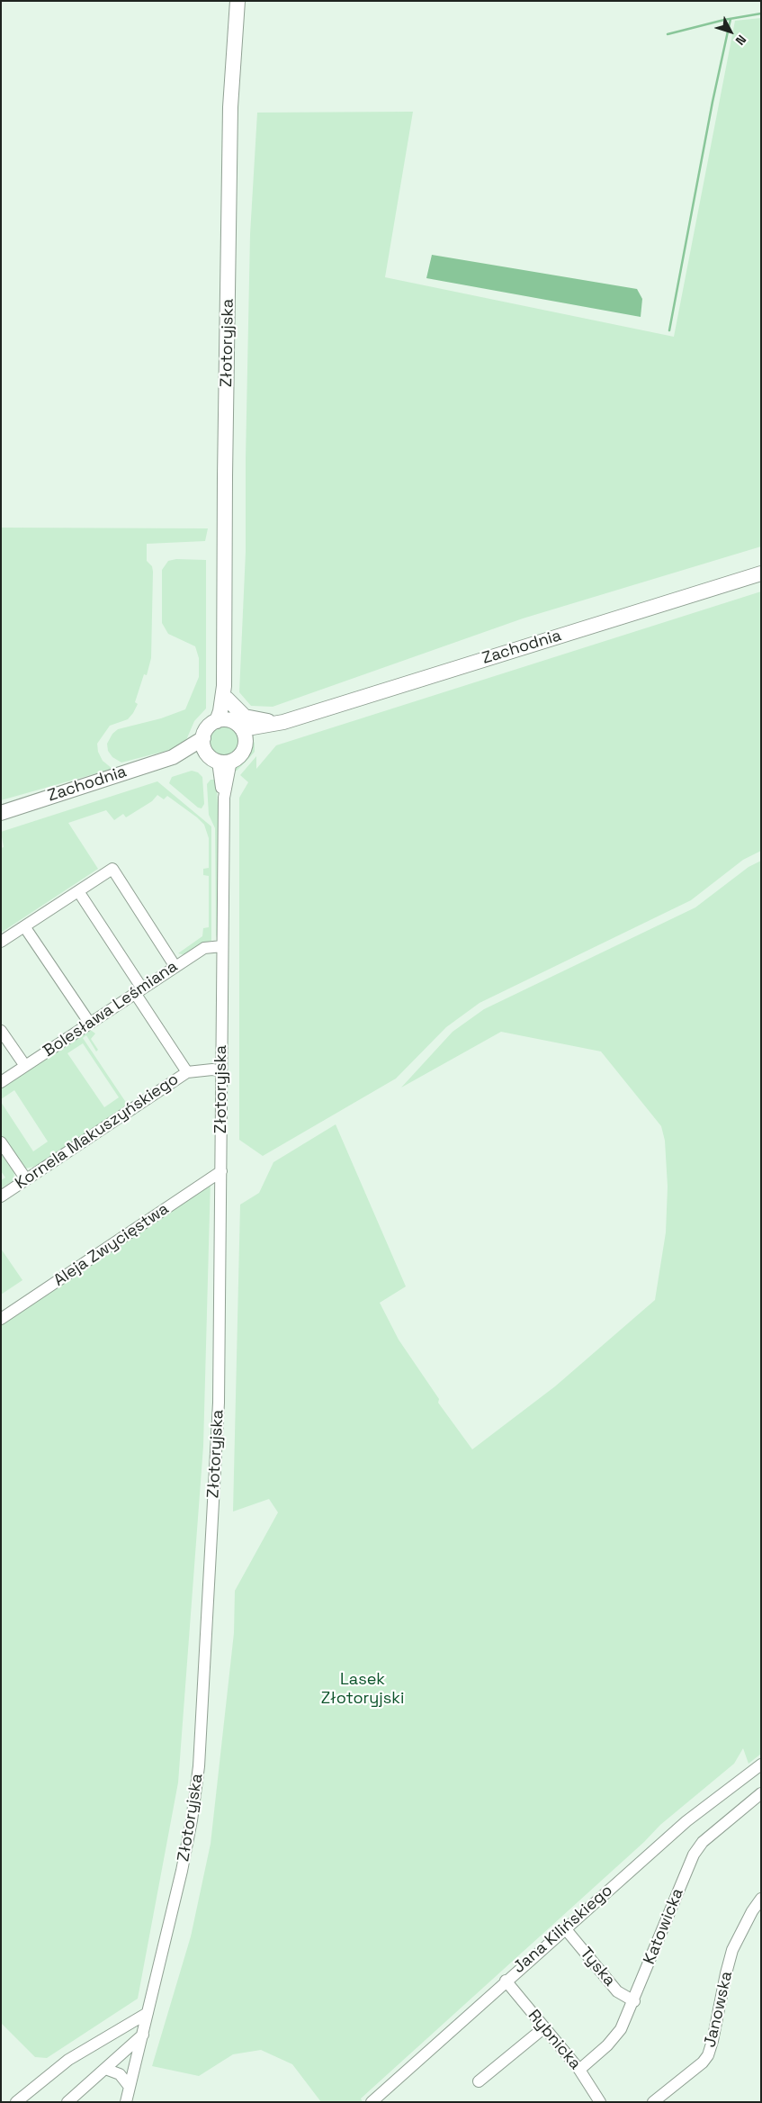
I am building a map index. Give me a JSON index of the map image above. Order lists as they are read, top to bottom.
{
  "streets": {
    "main road": ["Złotoryjska", "Zachodnia"],
    "street": [
      "Bolesława Leśmiana",
      "Kornela Makuszyńskiego",
      "Aleja Zwycięstwa",
      "Katowicka",
      "Jana Kilińskiego",
      "Tyska",
      "Janowska",
      "Rybnicka"
    ]
  },
  "crossings": [
    ["Złotoryjska", "Zachodnia"],
    ["Złotoryjska", "Bolesława Leśmiana"],
    ["Złotoryjska", "Kornela Makuszyńskiego"],
    ["Złotoryjska", "Aleja Zwycięstwa"],
    ["Katowicka", "Tyska"],
    ["Katowicka", "Rybnicka"],
    ["Jana Kilińskiego", "Tyska"],
    ["Jana Kilińskiego", "Rybnicka"]
  ],
  "parks": ["Lasek Złotoryjski"],
  "north": "bottom right"
}
